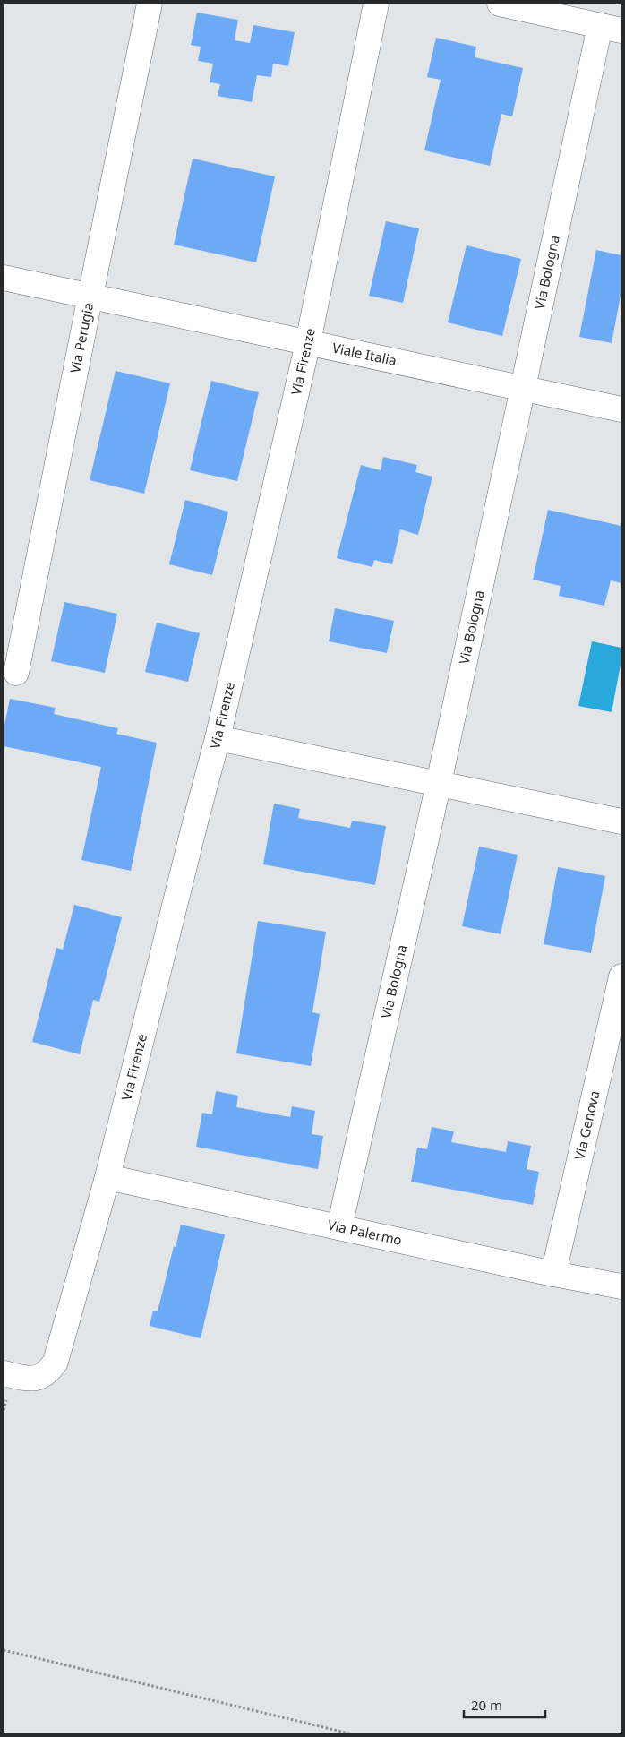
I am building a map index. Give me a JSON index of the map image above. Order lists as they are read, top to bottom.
{
  "streets": {
    "street": [
      "Via Bologna",
      "Via Perugia",
      "Viale Italia",
      "Via Firenze",
      "Via Genova",
      "Via Palermo"
    ]
  },
  "crossings": [
    ["Via Bologna", "Viale Italia"],
    ["Via Bologna", "Via Palermo"],
    ["Via Perugia", "Viale Italia"],
    ["Viale Italia", "Via Firenze"],
    ["Via Firenze", "Via Palermo"],
    ["Via Genova", "Via Palermo"]
  ],
  "scale_bar": "20 m"
}
